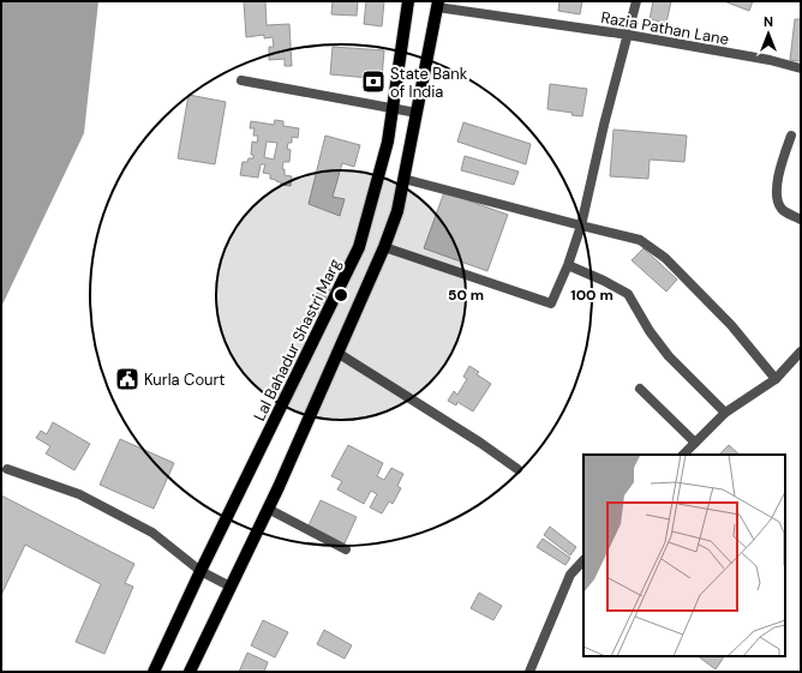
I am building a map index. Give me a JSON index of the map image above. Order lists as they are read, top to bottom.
{
  "streets": {
    "main road": ["Lal Bahadur Shastri Marg"],
    "street": ["Razia Pathan Lane"]
  },
  "places": {
    "bank": ["State Bank of India"],
    "public building": ["Kurla Court"]
  },
  "north": "top",
  "rings": ["50 m", "100 m"]
}
